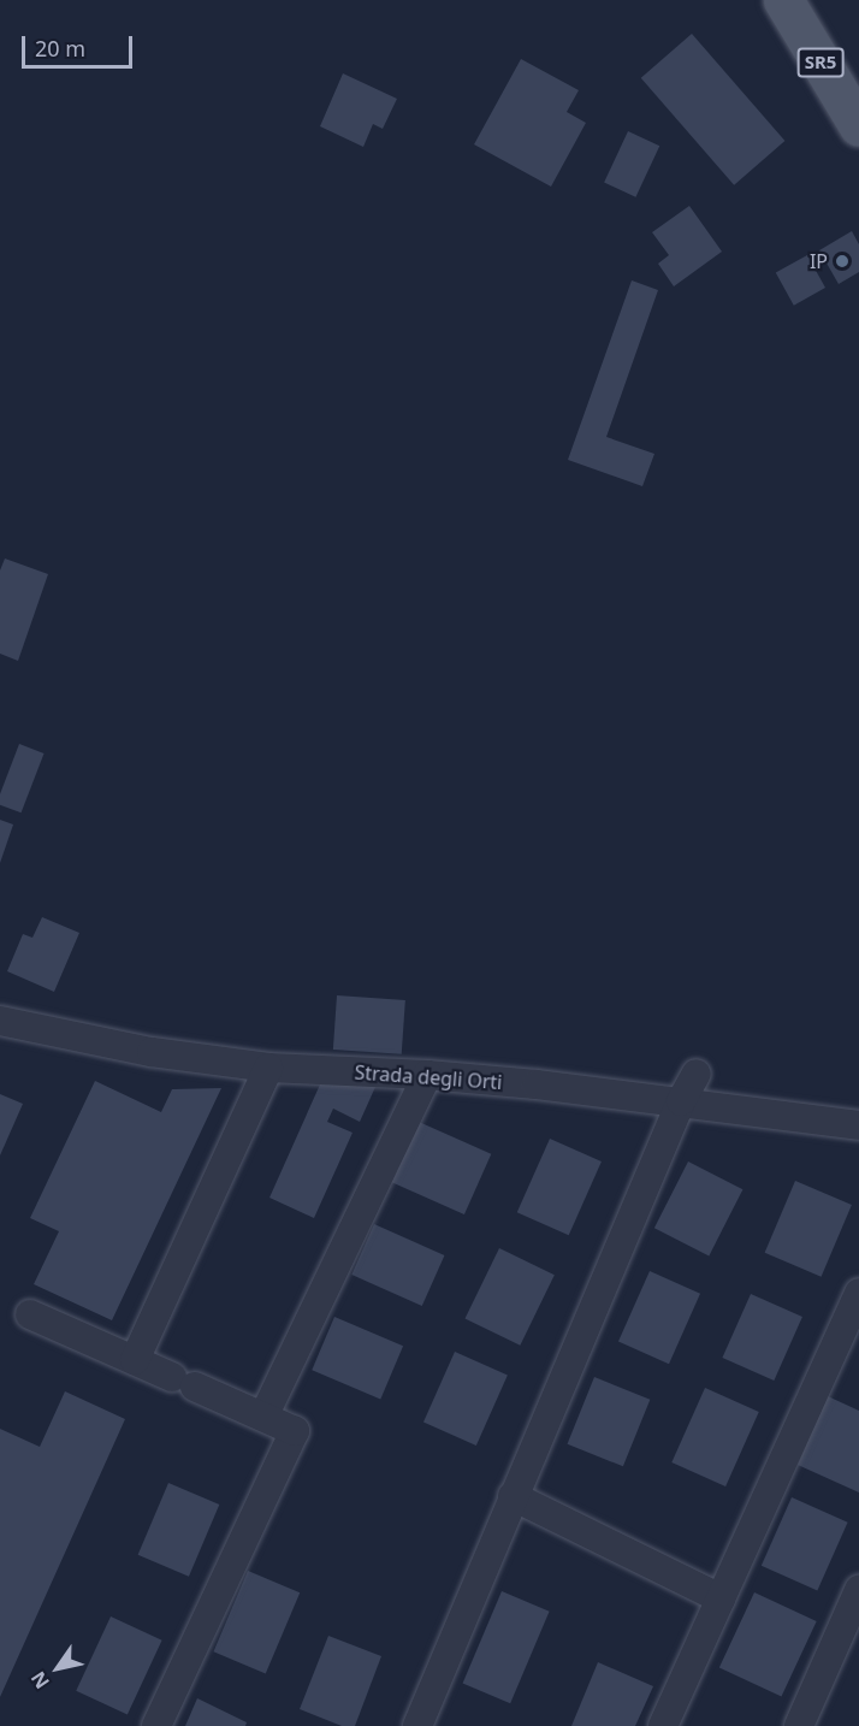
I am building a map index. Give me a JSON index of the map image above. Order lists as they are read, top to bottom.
{
  "streets": {
    "main road": ["SR5"],
    "street": ["Strada degli Orti"]
  },
  "places": ["IP"],
  "scale_bar": "20 m",
  "north": "bottom left"
}
